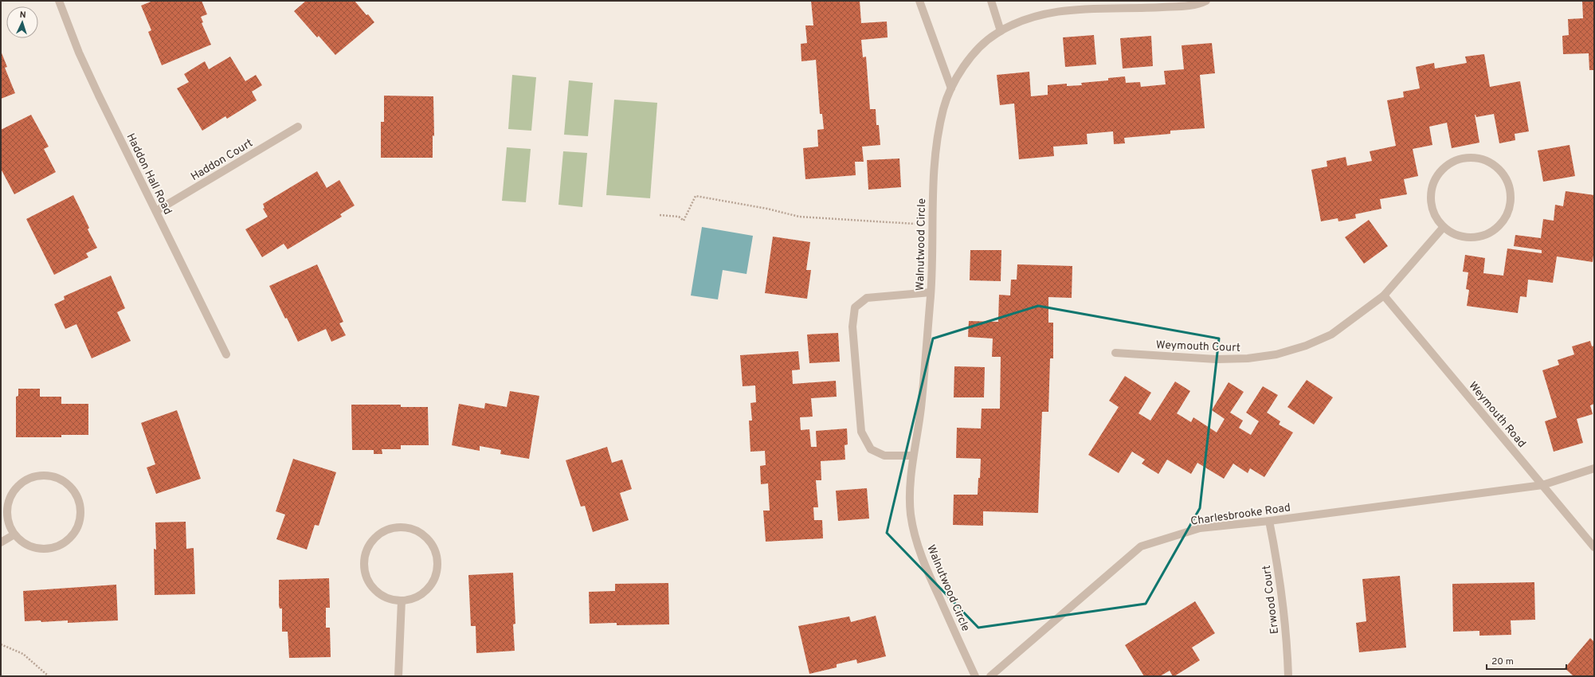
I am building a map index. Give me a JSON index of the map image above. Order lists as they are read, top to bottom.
{
  "streets": {
    "street": [
      "Haddon Court",
      "Haddon Hall Road",
      "Walnutwood Circle",
      "Weymouth Court",
      "Weymouth Road",
      "Charlesbrooke Road",
      "Erwood Court"
    ]
  },
  "crossings": [
    ["Haddon Court", "Haddon Hall Road"],
    ["Weymouth Court", "Weymouth Road"],
    ["Weymouth Road", "Charlesbrooke Road"],
    ["Charlesbrooke Road", "Erwood Court"]
  ],
  "scale_bar": "20 m",
  "north": "top"
}
